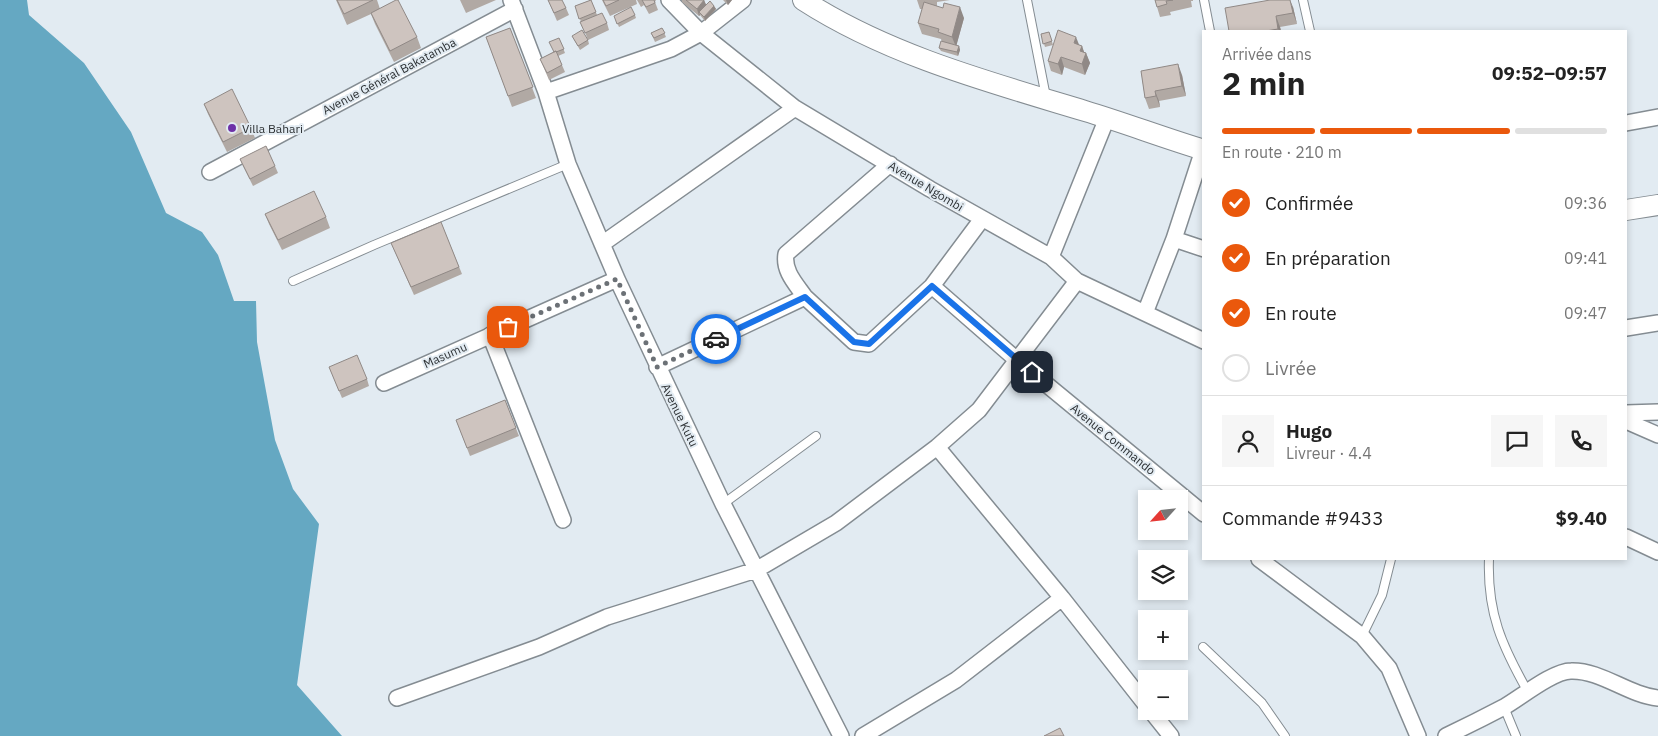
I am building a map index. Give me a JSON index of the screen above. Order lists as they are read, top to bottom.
{
  "streets": {
    "street": [
      "Avenue Général Bakatamba",
      "Avenue Ngombi",
      "Masumu",
      "Avenue Kutu",
      "Avenue Commando"
    ]
  },
  "crossings": [
    ["Avenue Général Bakatamba", "Avenue Kutu"],
    ["Masumu", "Avenue Kutu"]
  ],
  "places": ["Villa Bahari"],
  "north": "bottom left",
  "page": {
    "heading": ["2 min", "Arrivée dans", "09:52–09:57"],
    "panel": [
      "Hugo",
      "Livreur · 4.4",
      "Commande #9433",
      "$9.40"
    ],
    "bar": "En route · 210 m",
    "list": [
      ["Confirmée", "09:36"],
      ["En préparation", "09:41"],
      ["En route", "09:47"],
      "Livrée"
    ],
    "map_buttons": ["+", "−"]
  }
}
